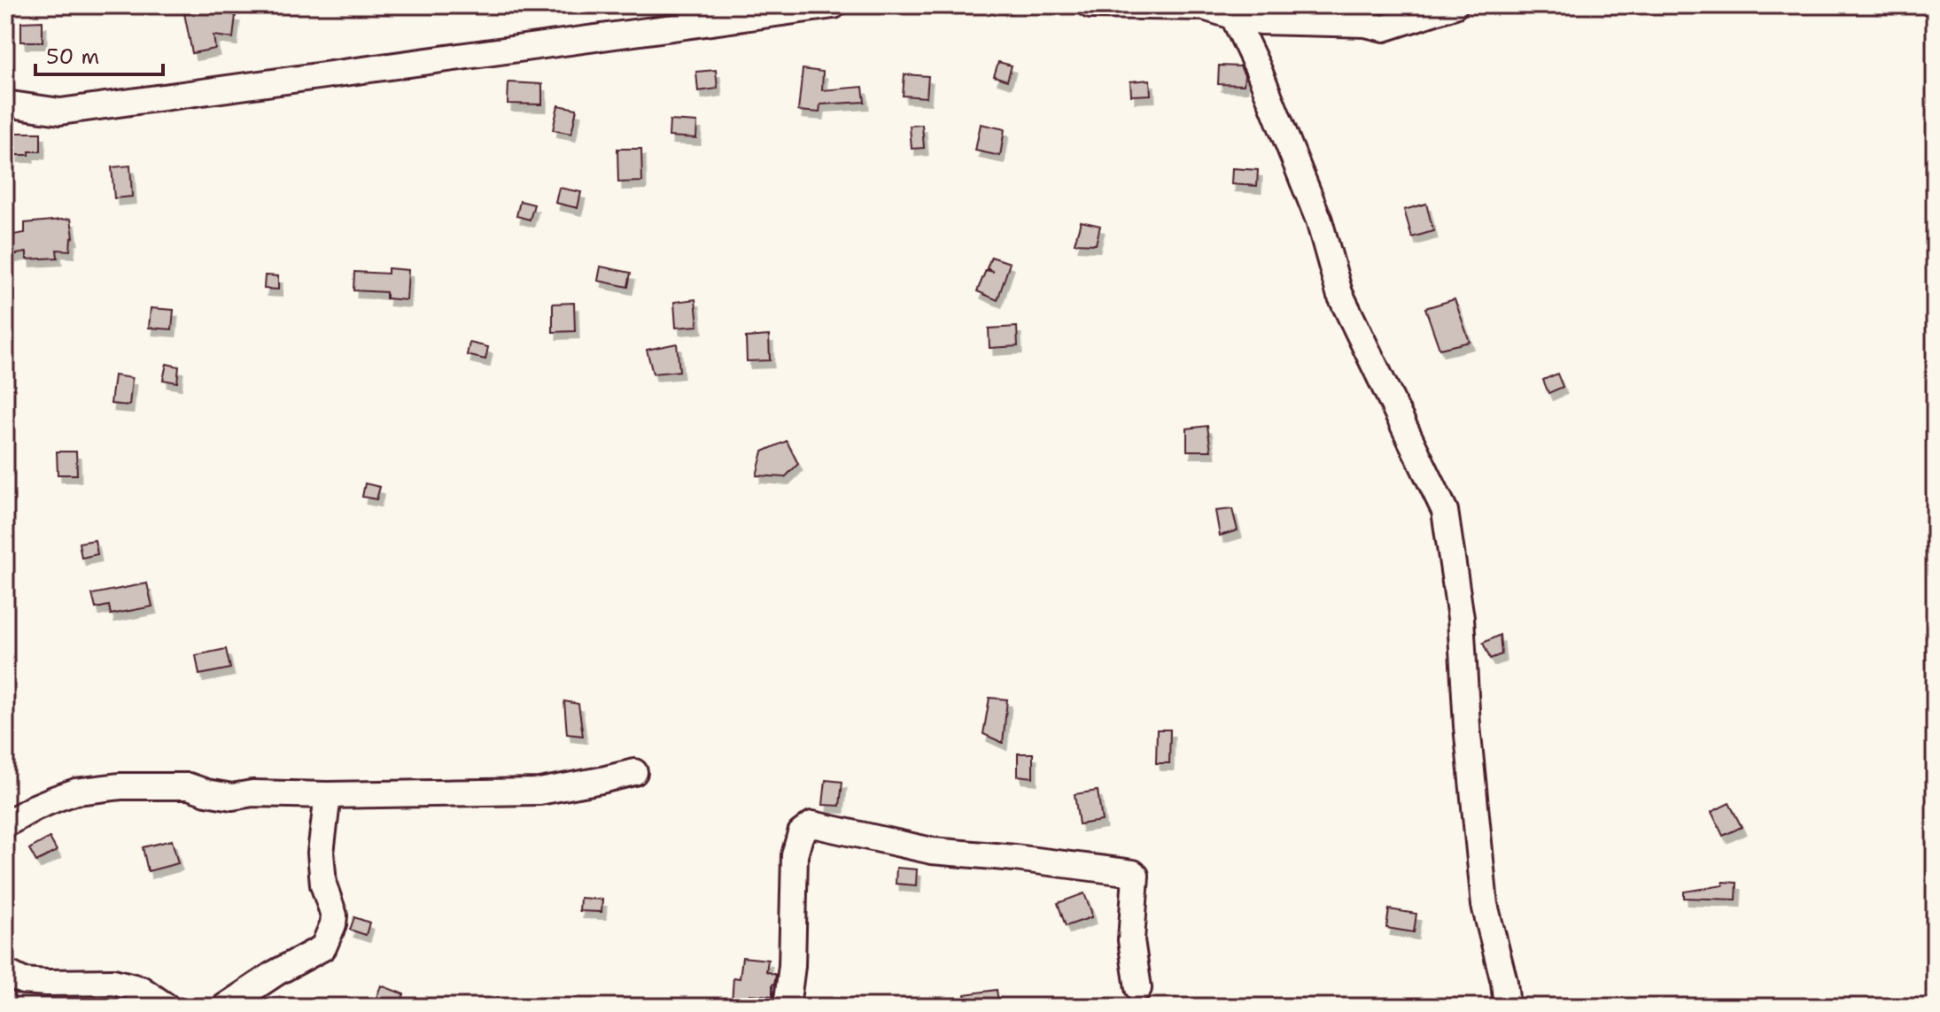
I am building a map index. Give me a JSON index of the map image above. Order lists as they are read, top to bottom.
{
  "scale_bar": "50 m"
}
